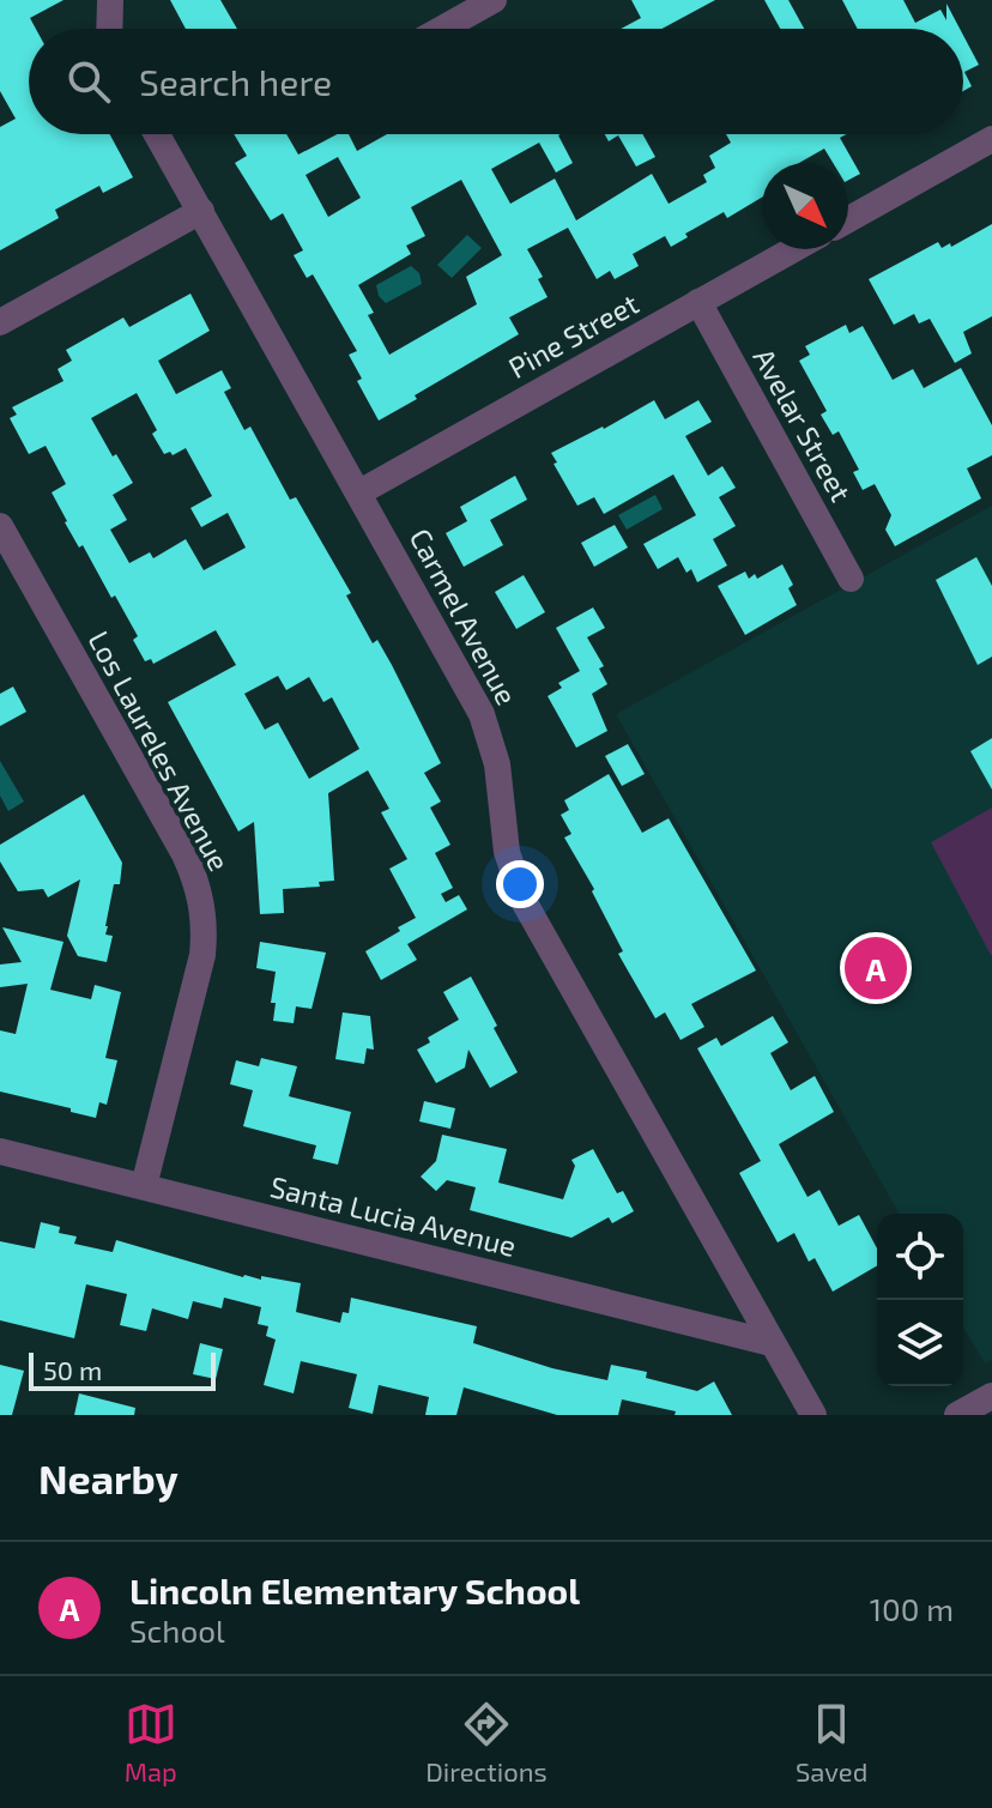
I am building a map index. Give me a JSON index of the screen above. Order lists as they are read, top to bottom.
{
  "streets": {
    "street": [
      "Pine Street",
      "Avelar Street",
      "Carmel Avenue",
      "Los Laureles Avenue",
      "Santa Lucia Avenue"
    ]
  },
  "crossings": [
    ["Pine Street", "Avelar Street"],
    ["Pine Street", "Carmel Avenue"],
    ["Carmel Avenue", "Santa Lucia Avenue"],
    ["Los Laureles Avenue", "Santa Lucia Avenue"]
  ],
  "scale_bar": "50 m",
  "north": "bottom right",
  "page": {
    "search": "Search here",
    "pins": "A",
    "scale": "50 m",
    "heading": "Nearby",
    "list": [
      {
        "mark": "A",
        "name": "Lincoln Elementary School",
        "note": "School",
        "value": "100 m"
      }
    ],
    "nav": ["Map", "Directions", "Saved"]
  }
}
